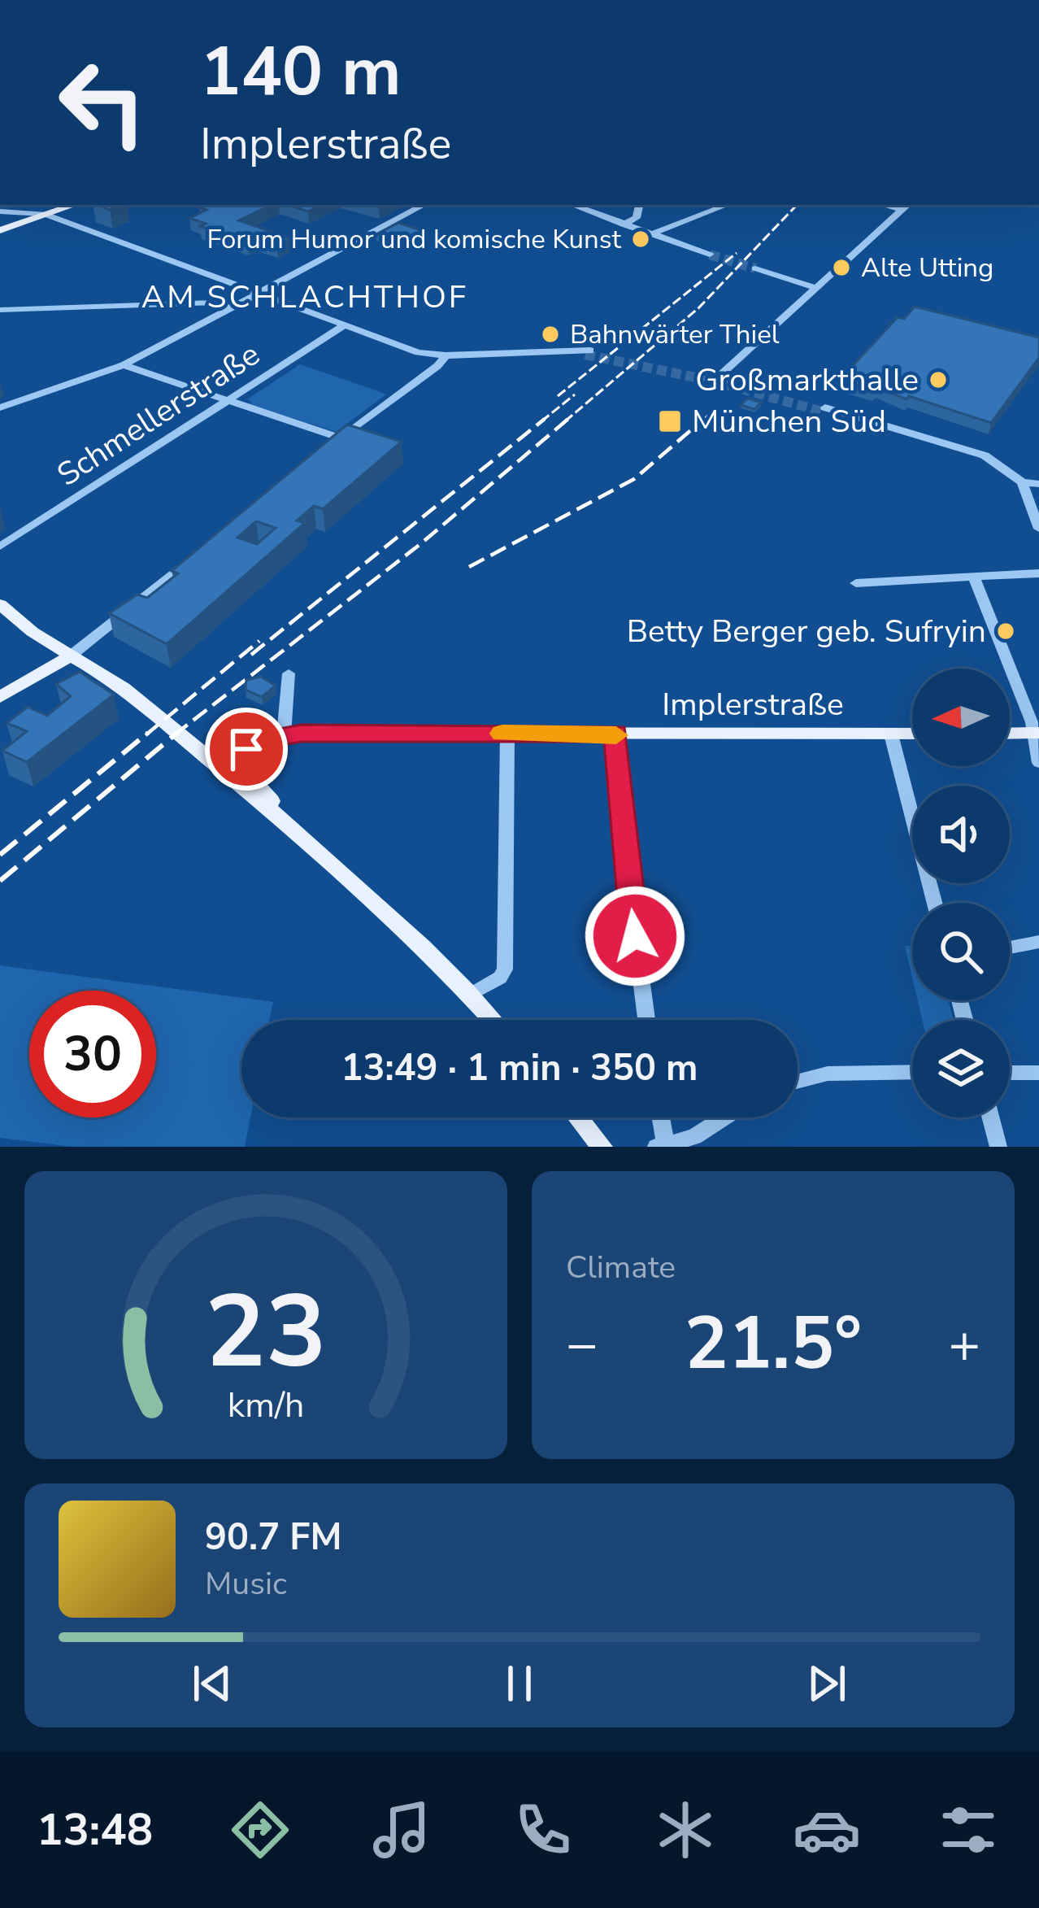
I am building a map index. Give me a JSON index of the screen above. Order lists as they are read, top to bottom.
{
  "streets": {
    "main road": ["Implerstraße"],
    "street": ["Schmellerstraße"]
  },
  "districts": ["AM SCHLACHTHOF"],
  "places": {
    "other": [
      "Forum Humor und komische Kunst",
      "Alte Utting",
      "Bahnwärter Thiel",
      "Großmarkthalle",
      "Betty Berger geb. Sufryin"
    ],
    "transit": ["München Süd"]
  },
  "north": "left",
  "page": {
    "turn": ["140 m", "Implerstraße"],
    "limit": "30",
    "trip": "13:49 · 1 min · 350 m",
    "tile": "Climate",
    "heat": ["−", "21.5°", "+"],
    "song": ["90.7 FM", "Music"],
    "tabs": "13:48",
    "gauge": ["23", "km/h"]
  }
}
